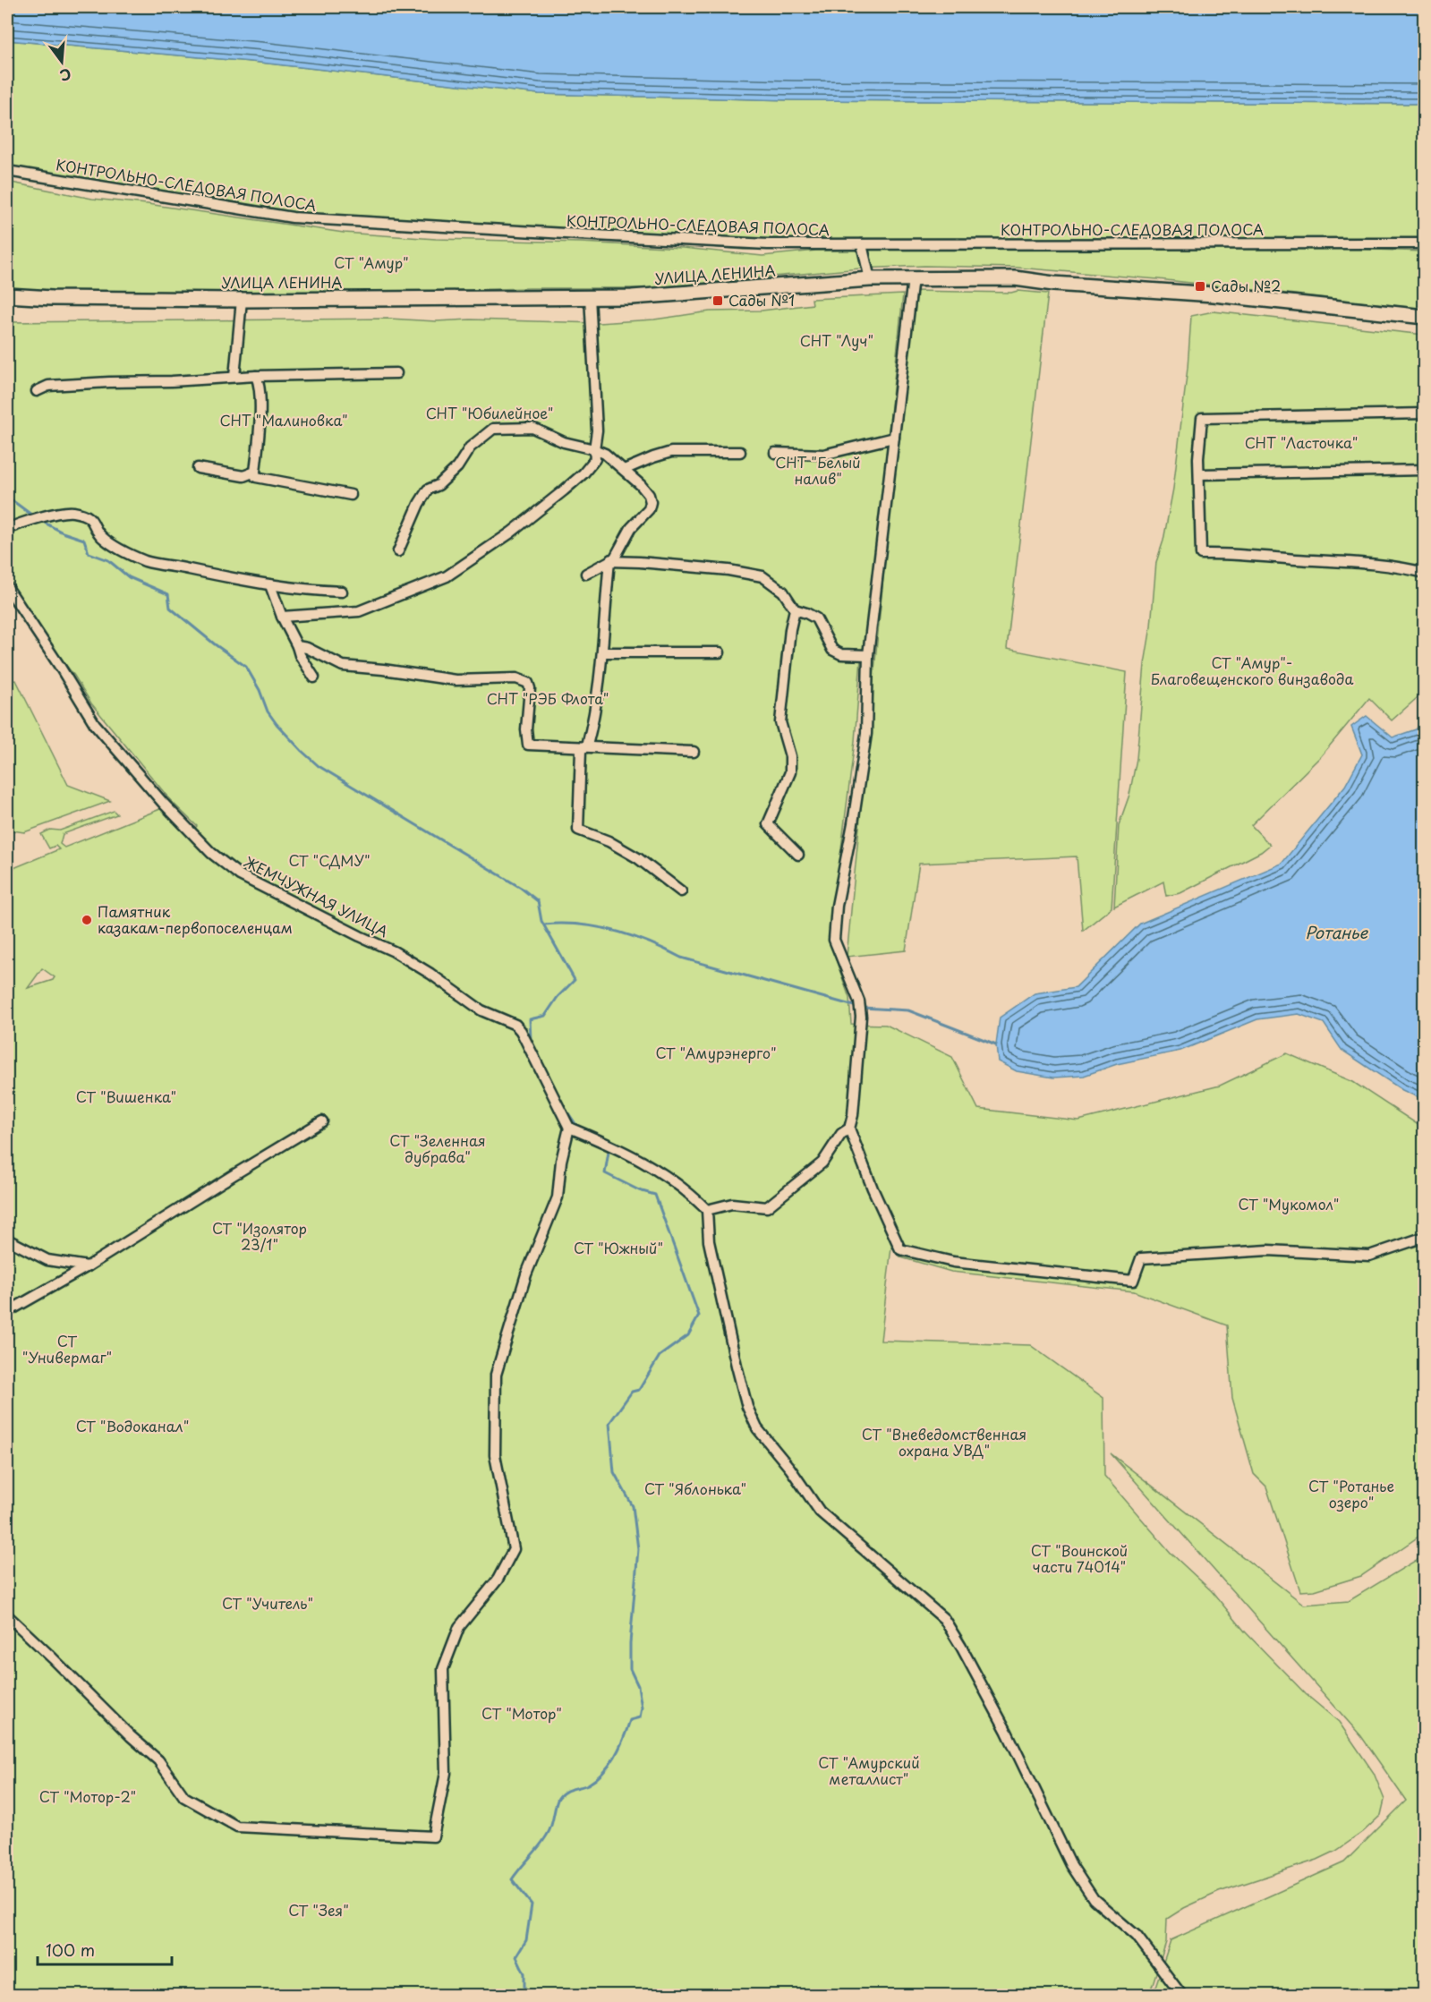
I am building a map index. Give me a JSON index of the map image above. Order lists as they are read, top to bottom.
{
  "streets": {
    "street": ["КОНТРОЛЬНО-СЛЕДОВАЯ ПОЛОСА", "УЛИЦА ЛЕНИНА", "ЖЕМЧУЖНАЯ УЛИЦА"]
  },
  "water": ["Ротанье"],
  "parks": [
    "СТ \"Амур\"",
    "СНТ \"Луч\"",
    "СНТ \"Юбилейное\"",
    "СНТ \"Малиновка\"",
    "СНТ \"Ласточка\"",
    "СНТ \"Белый налив\"",
    "СТ \"Амур\"- Благовещенского винзавода",
    "СНТ \"РЭБ Флота\"",
    "СТ \"СДМУ\"",
    "СТ \"Амурэнерго\"",
    "СТ \"Вишенка\"",
    "СТ \"Зеленная дубрава\"",
    "СТ \"Мукомол\"",
    "СТ \"Изолятор 23/1\"",
    "СТ \"Южный\"",
    "СТ \"Универмаг\"",
    "СТ \"Водоканал\"",
    "СТ \"Вневедомственная охрана УВД\"",
    "СТ \"Ротанье озеро\"",
    "СТ \"Яблонька\"",
    "СТ \"Воинской части 74014\"",
    "СТ \"Учитель\"",
    "СТ \"Мотор\"",
    "СТ \"Амурский металлист\"",
    "СТ \"Мотор-2\"",
    "СТ \"Зея\""
  ],
  "places": {
    "transit": ["Сады №2", "Сады №1"],
    "other": ["Памятник казакам-первопоселенцам"]
  },
  "scale_bar": "100 m",
  "north": "bottom"
}
